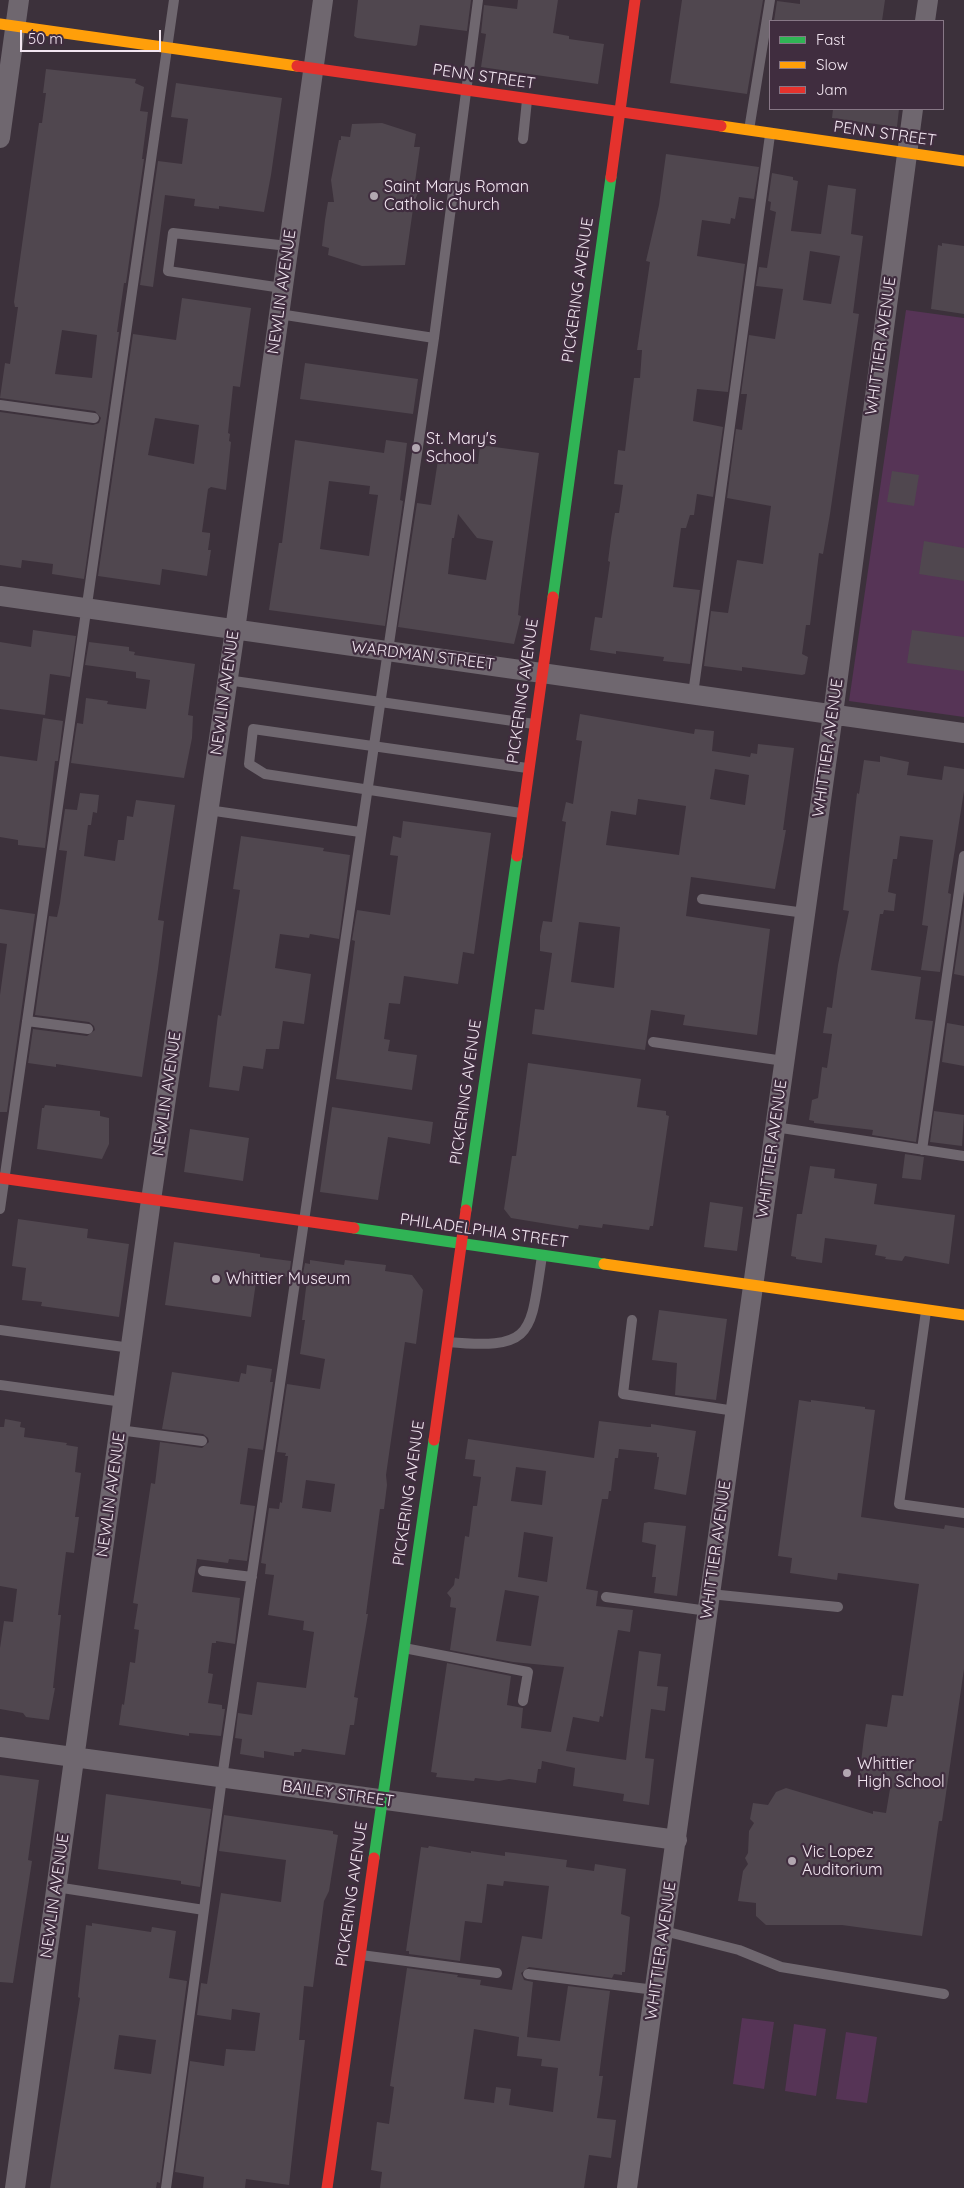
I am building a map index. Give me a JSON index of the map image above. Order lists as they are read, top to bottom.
{
  "streets": {
    "street": [
      "PENN STREET",
      "PICKERING AVENUE",
      "NEWLIN AVENUE",
      "WHITTIER AVENUE",
      "WARDMAN STREET",
      "PHILADELPHIA STREET",
      "BAILEY STREET"
    ]
  },
  "crossings": [
    ["PENN STREET", "PICKERING AVENUE"],
    ["PENN STREET", "NEWLIN AVENUE"],
    ["PENN STREET", "WHITTIER AVENUE"],
    ["PICKERING AVENUE", "WARDMAN STREET"],
    ["PICKERING AVENUE", "PHILADELPHIA STREET"],
    ["PICKERING AVENUE", "BAILEY STREET"],
    ["NEWLIN AVENUE", "WARDMAN STREET"],
    ["NEWLIN AVENUE", "PHILADELPHIA STREET"],
    ["NEWLIN AVENUE", "BAILEY STREET"],
    ["WHITTIER AVENUE", "WARDMAN STREET"],
    ["WHITTIER AVENUE", "PHILADELPHIA STREET"],
    ["WHITTIER AVENUE", "BAILEY STREET"]
  ],
  "places": [
    "Saint Marys Roman Catholic Church",
    "St. Mary's School",
    "Whittier Museum",
    "Whittier High School",
    "Vic Lopez Auditorium"
  ],
  "legend": ["Fast", "Slow", "Jam"],
  "scale_bar": "50 m"
}
